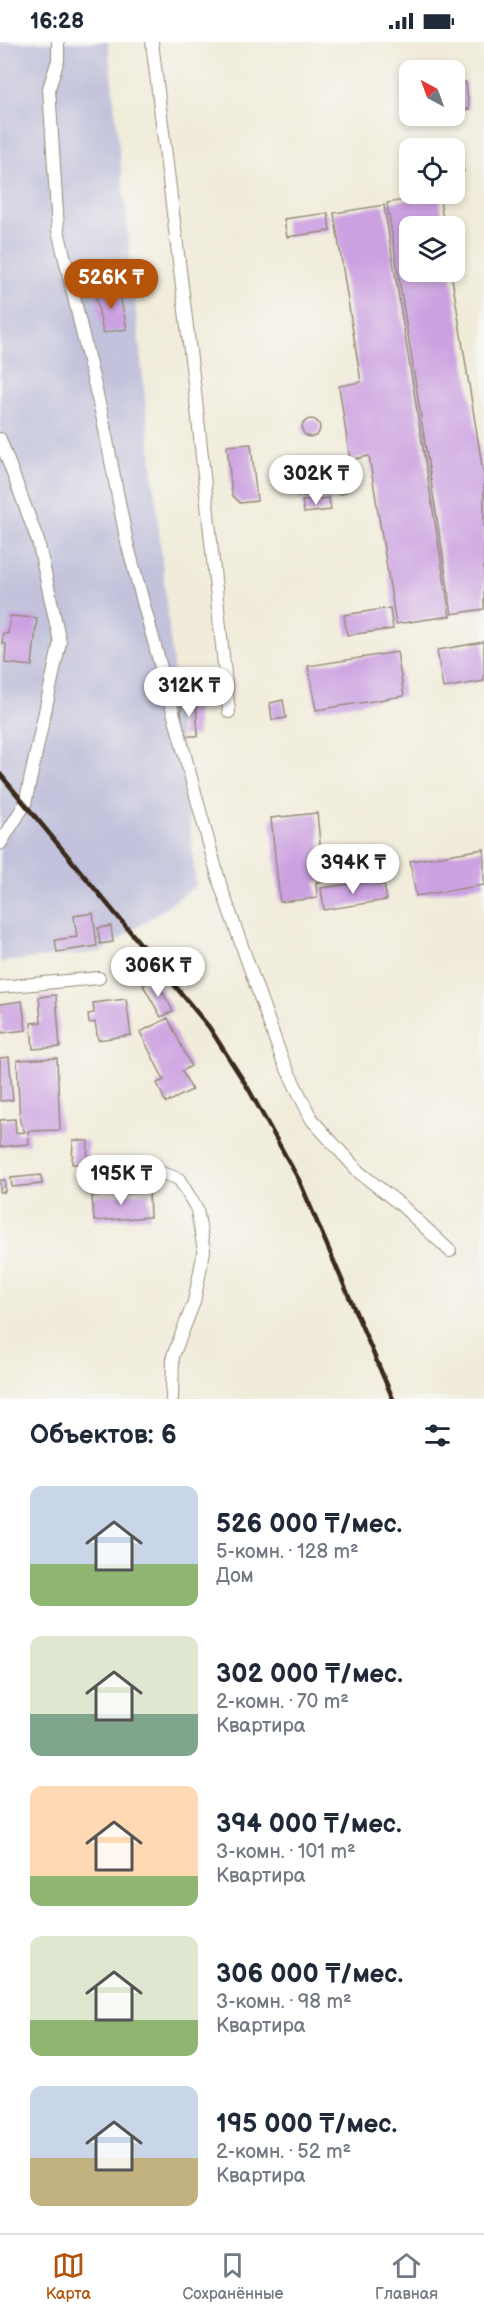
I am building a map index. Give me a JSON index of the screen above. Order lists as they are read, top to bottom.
{
  "north": "top left",
  "page": {
    "status": "16:28",
    "price": [
      "526K ₸",
      "302K ₸",
      "312K ₸",
      "394K ₸",
      "306K ₸",
      "195K ₸"
    ],
    "heading": "Объектов: 6",
    "list": [
      {
        "name": "526 000 ₸/мес.",
        "note": "5-комн. · 128 m² · Дом"
      },
      {
        "name": "302 000 ₸/мес.",
        "note": "2-комн. · 70 m² · Квартира"
      },
      {
        "name": "394 000 ₸/мес.",
        "note": "3-комн. · 101 m² · Квартира"
      },
      {
        "name": "306 000 ₸/мес.",
        "note": "3-комн. · 98 m² · Квартира"
      },
      {
        "name": "195 000 ₸/мес.",
        "note": "2-комн. · 52 m² · Квартира"
      }
    ],
    "tabs": ["Карта", "Сохранённые", "Главная"]
  }
}
